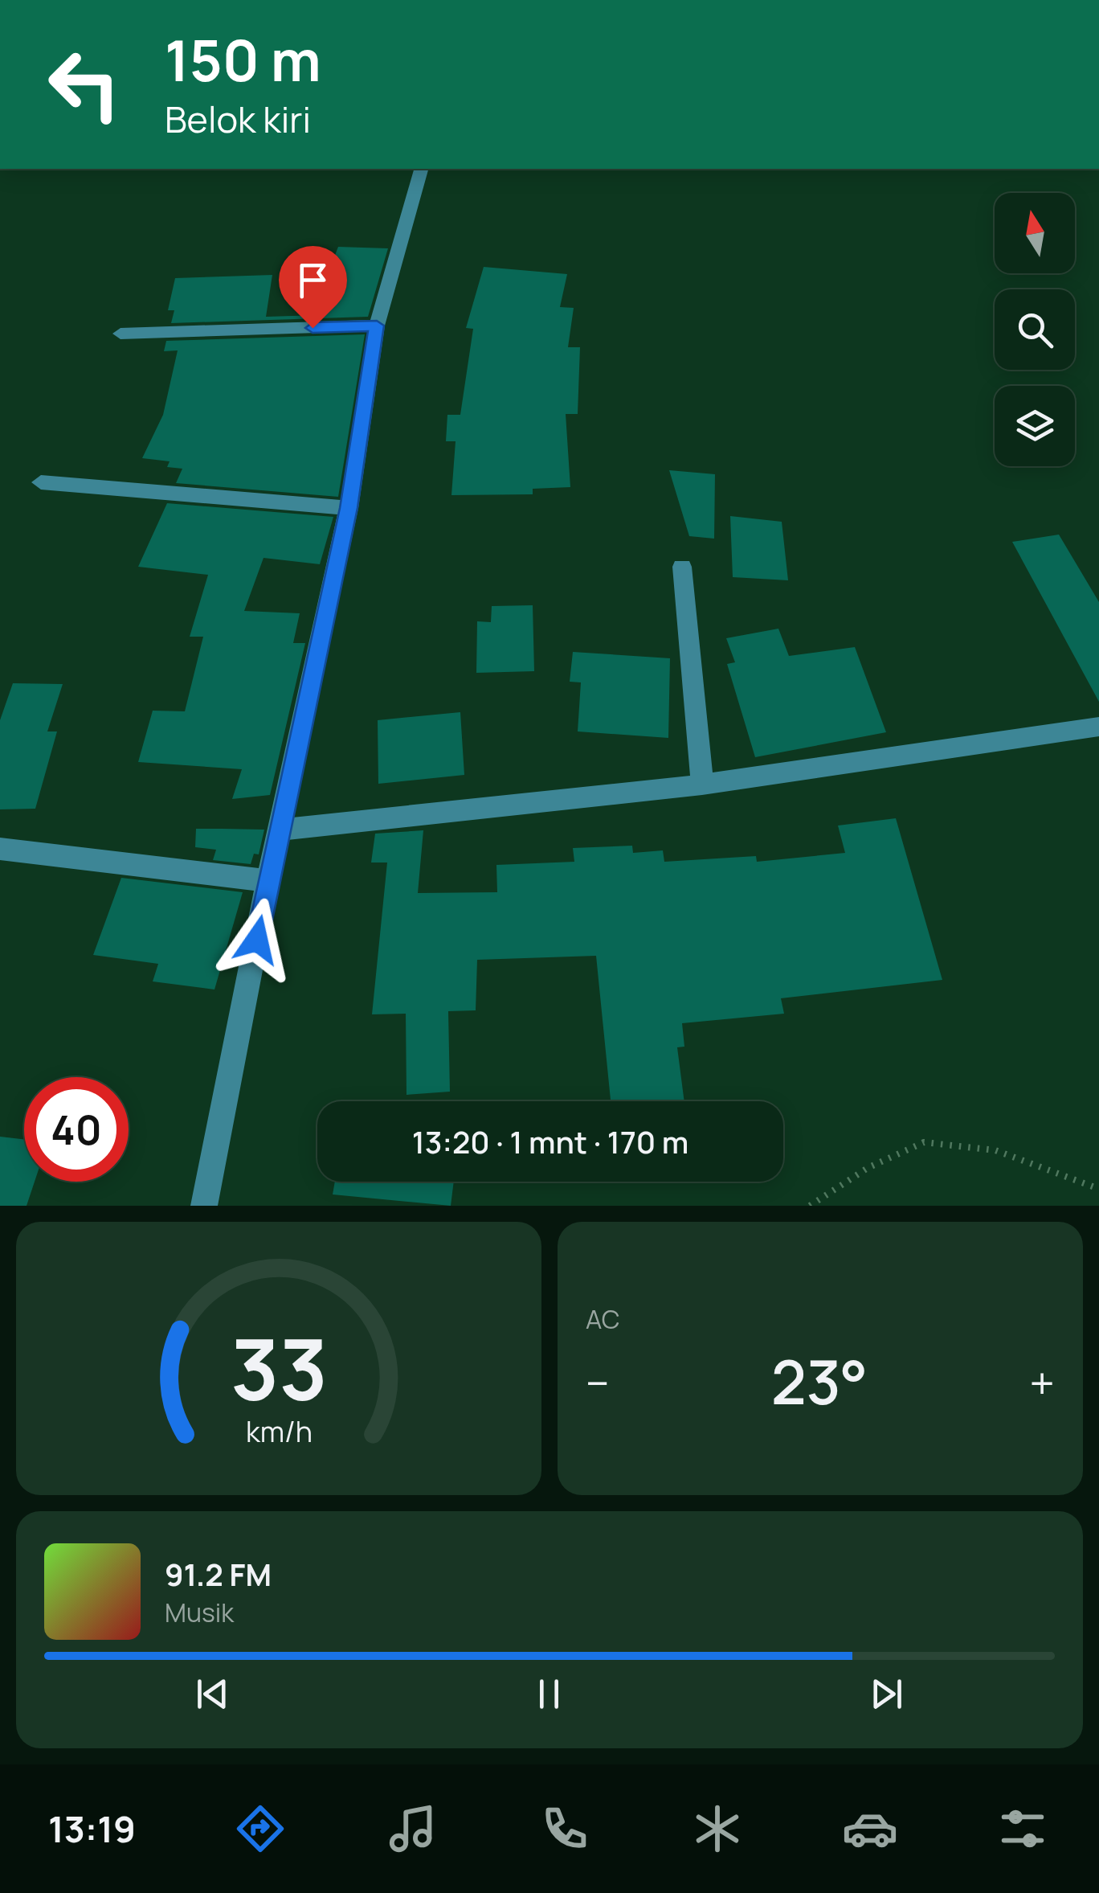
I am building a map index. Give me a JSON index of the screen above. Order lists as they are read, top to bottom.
{
  "north": "top",
  "page": {
    "turn": ["150 m", "Belok kiri"],
    "limit": "40",
    "trip": "13:20 · 1 mnt · 170 m",
    "tile": "AC",
    "heat": ["−", "23°", "+"],
    "song": ["91.2 FM", "Musik"],
    "tabs": "13:19",
    "gauge": ["33", "km/h"]
  }
}
